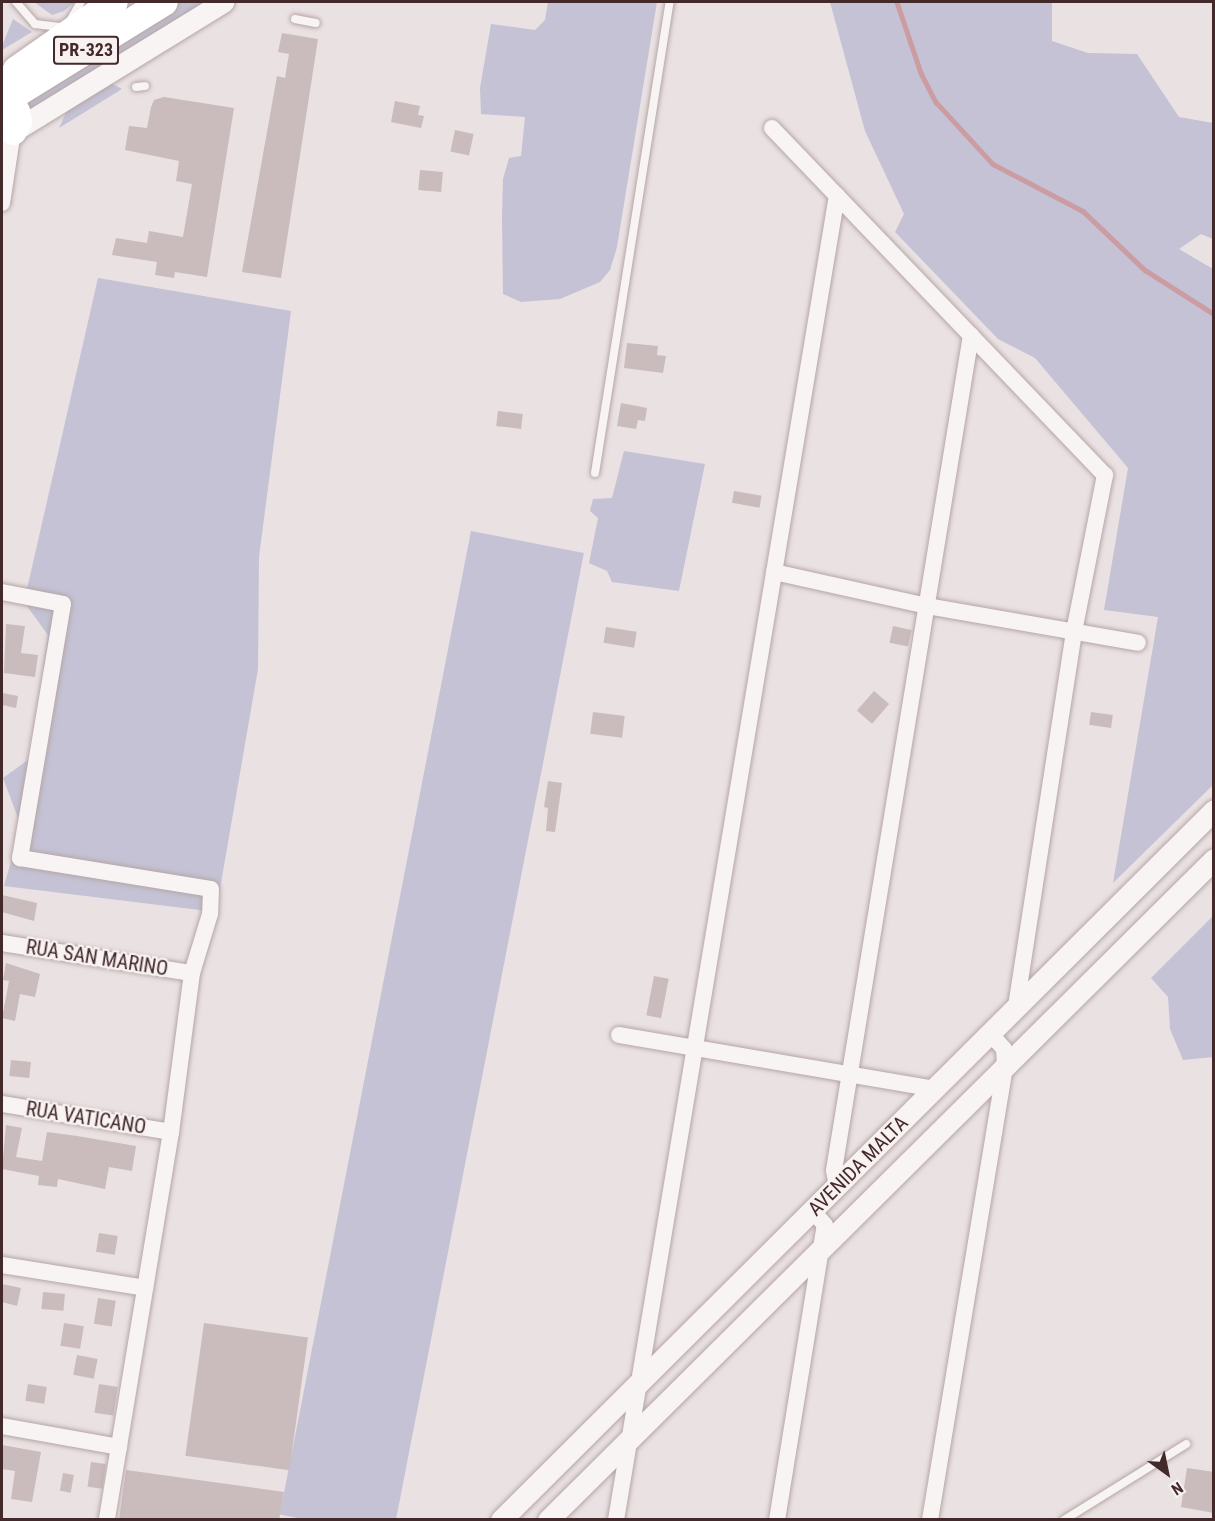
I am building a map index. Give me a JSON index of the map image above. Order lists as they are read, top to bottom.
{
  "streets": {
    "highway": ["PR-323"],
    "street": ["RUA SAN MARINO", "RUA VATICANO", "AVENIDA MALTA"]
  },
  "north": "bottom right"
}
